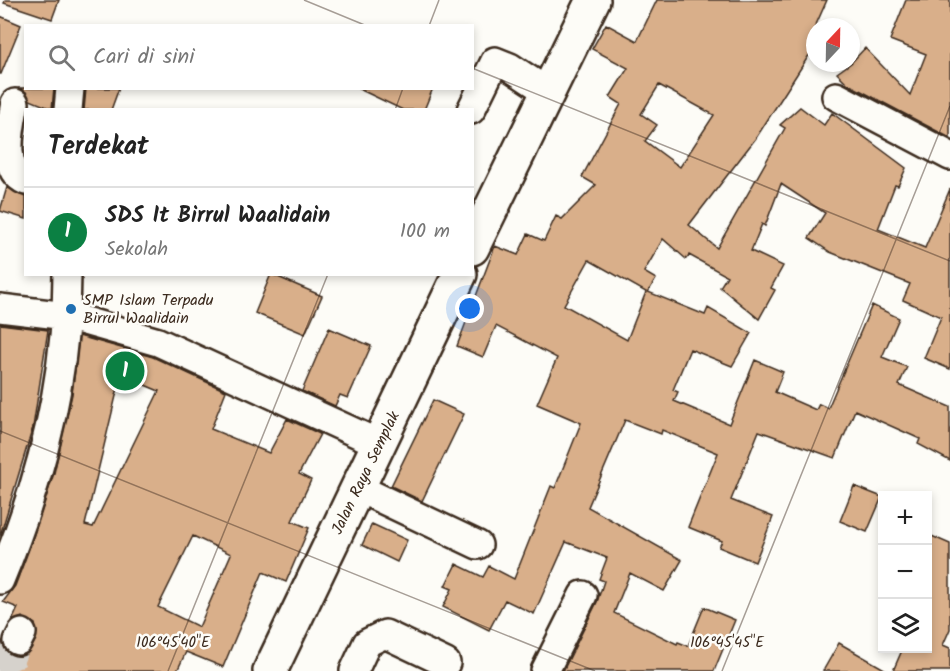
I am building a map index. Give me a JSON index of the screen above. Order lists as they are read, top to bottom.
{
  "streets": {
    "main road": ["Jalan Raya Semplak"]
  },
  "places": ["SMP Islam Terpadu Birrul Waalidain"],
  "north": "top",
  "page": {
    "search": "Cari di sini",
    "heading": "Terdekat",
    "list": [
      {
        "mark": "1",
        "name": "SDS It Birrul Waalidain",
        "note": "Sekolah",
        "value": "100 m"
      }
    ],
    "pins": "1",
    "map_buttons": ["+", "−"]
  },
  "coordinates": ["106°45'40\"E", "106°45'45\"E"]
}
